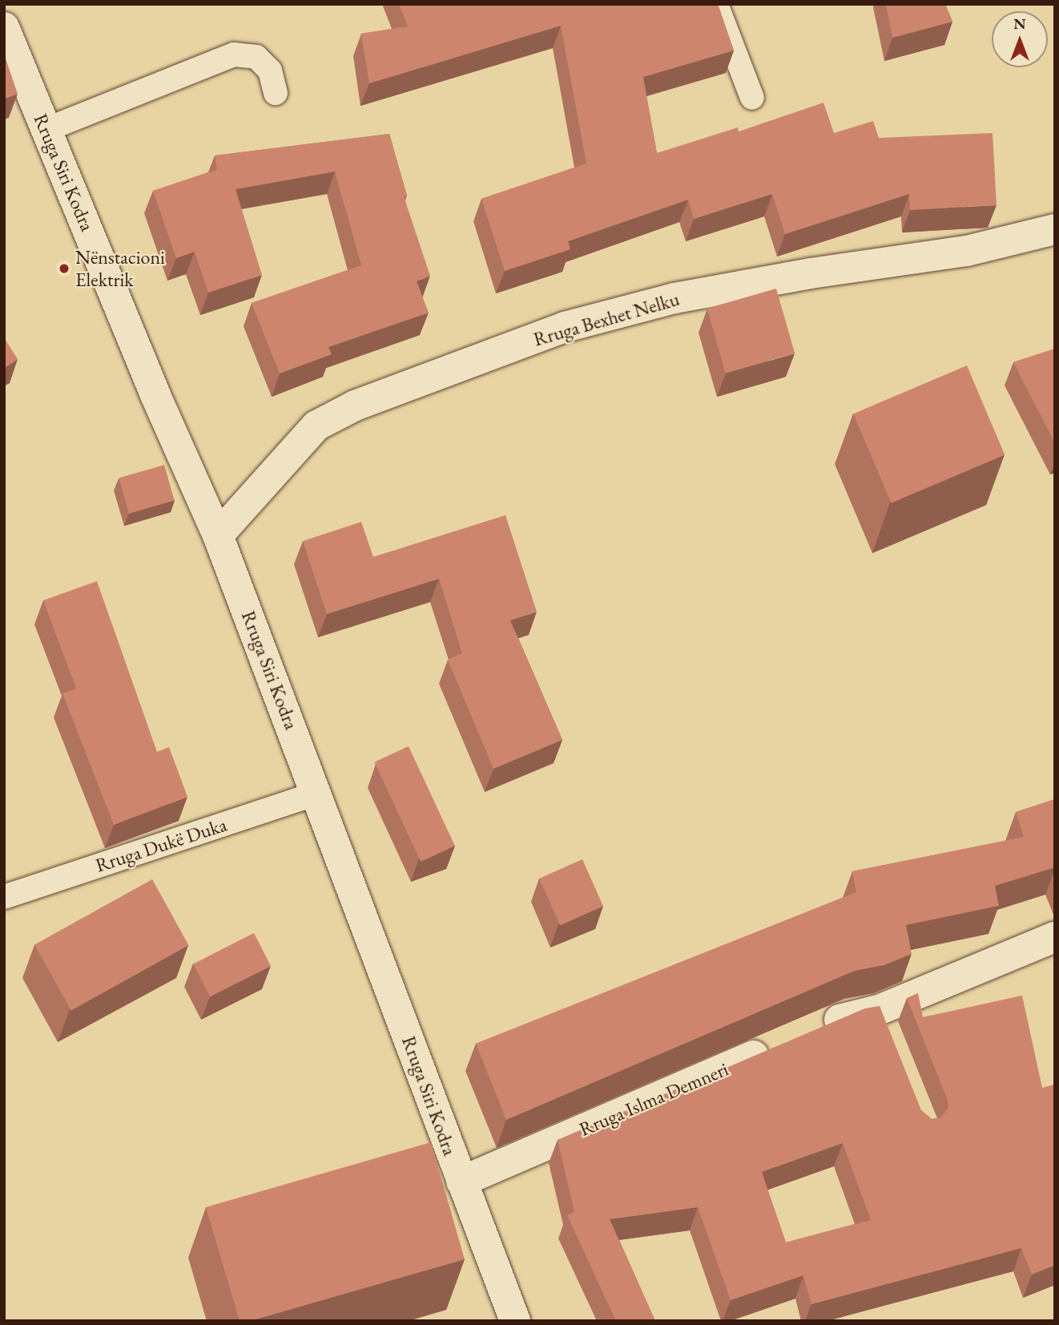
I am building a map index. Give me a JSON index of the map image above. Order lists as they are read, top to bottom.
{
  "streets": {
    "street": ["Rruga Siri Kodra", "Rruga Bexhet Nelku", "Rruga Islma Demneri"],
    "lane": ["Rruga Dukë Duka"]
  },
  "crossings": [
    ["Rruga Siri Kodra", "Rruga Bexhet Nelku"],
    ["Rruga Siri Kodra", "Rruga Dukë Duka"],
    ["Rruga Siri Kodra", "Rruga Islma Demneri"]
  ],
  "places": ["Nënstacioni Elektrik"],
  "north": "top"
}
